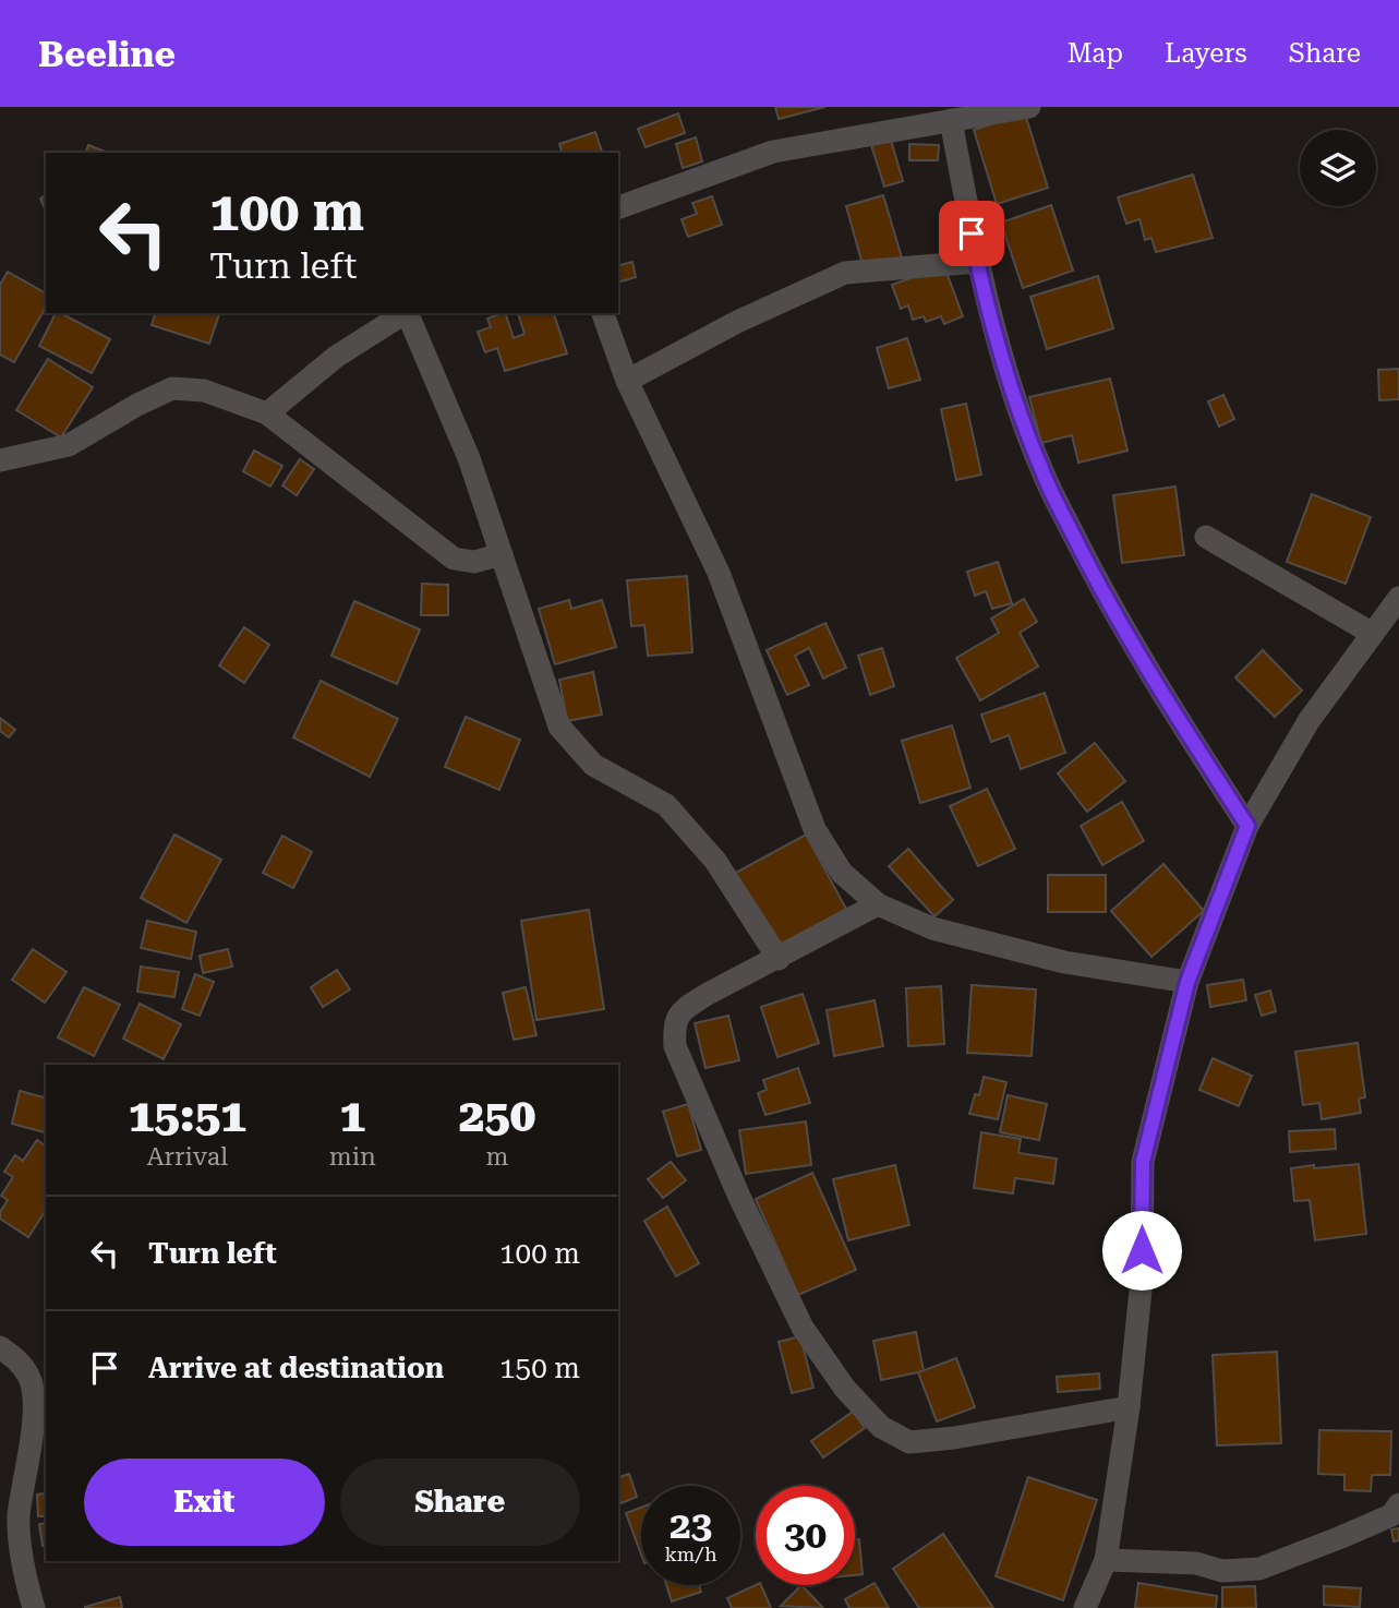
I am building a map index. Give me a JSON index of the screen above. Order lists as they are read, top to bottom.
{
  "page": {
    "header": "Beeline",
    "nav": ["Map", "Layers", "Share"],
    "turn": ["100 m", "Turn left"],
    "eta": [
      "15:51",
      "Arrival",
      "1",
      "min",
      "250",
      "m"
    ],
    "list": [
      {
        "name": "Turn left",
        "value": "100 m"
      },
      {
        "name": "Arrive at destination",
        "value": "150 m"
      }
    ],
    "buttons": ["Exit", "Share"],
    "speed": "23 km/h",
    "limit": "30"
  }
}
